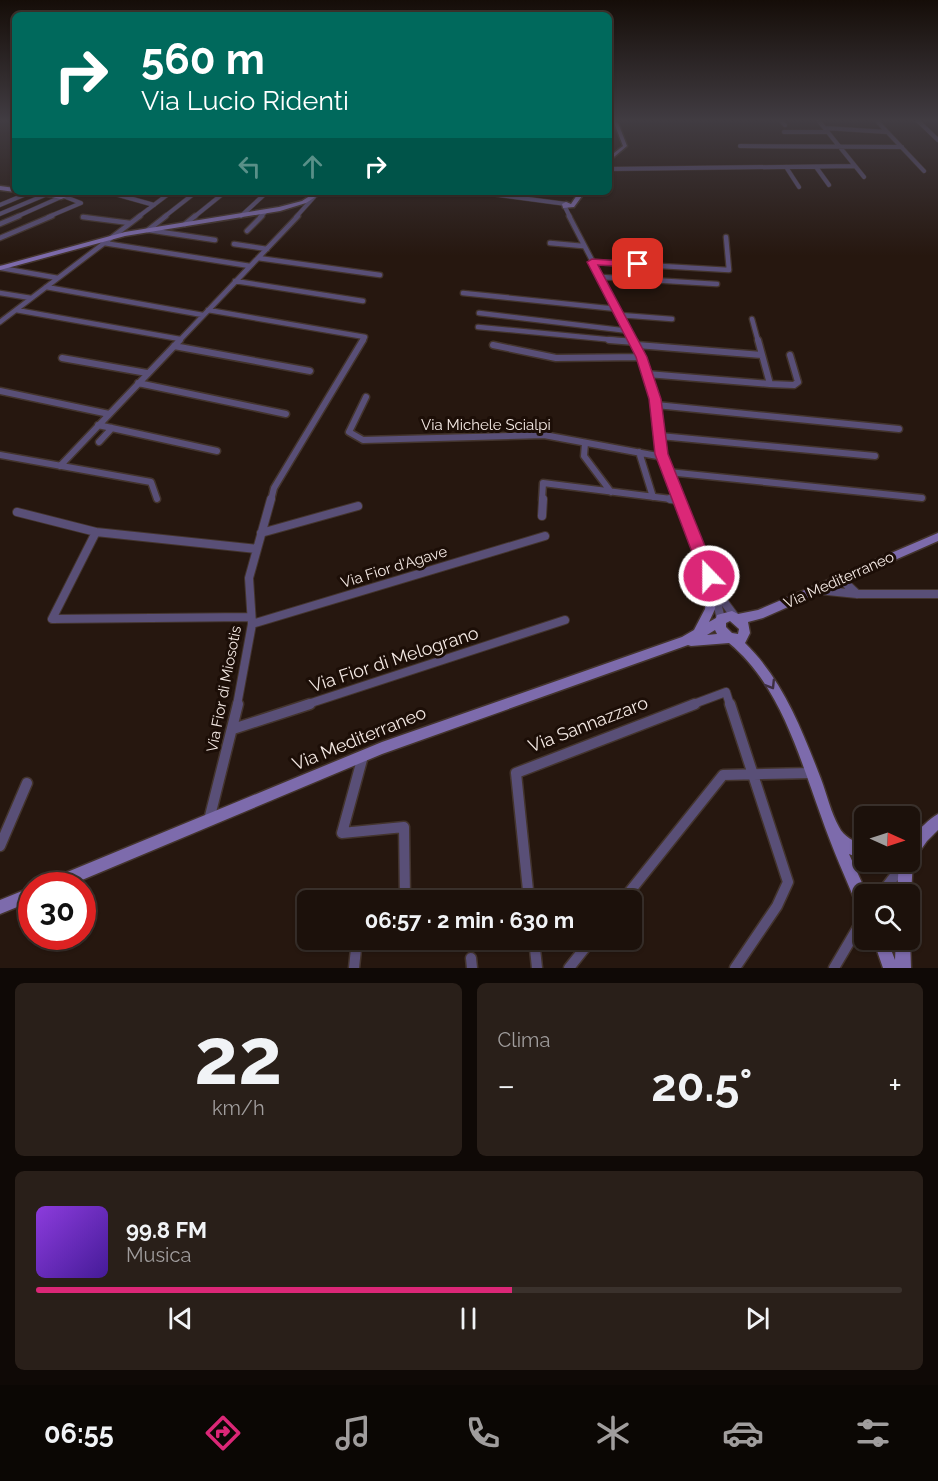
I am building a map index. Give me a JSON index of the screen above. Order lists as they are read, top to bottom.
{
  "streets": {
    "main road": ["Via Mediterraneo"],
    "street": [
      "Via Michele Scialpi",
      "Via Fior d'Agave",
      "Via Fior di Melograno",
      "Via Fior di Miosotis",
      "Via Sannazzaro"
    ]
  },
  "crossings": [
    ["Via Fior d'Agave", "Via Fior di Miosotis"],
    ["Via Mediterraneo", "Via Fior di Miosotis"],
    ["Via Fior di Melograno", "Via Fior di Miosotis"]
  ],
  "north": "right",
  "page": {
    "turn": ["560 m", "Via Lucio Ridenti"],
    "limit": "30",
    "trip": "06:57 · 2 min · 630 m",
    "tile": [
      ["22", "km/h"],
      "Clima"
    ],
    "heat": ["−", "20.5°", "+"],
    "song": ["99.8 FM", "Musica"],
    "tabs": "06:55"
  }
}
